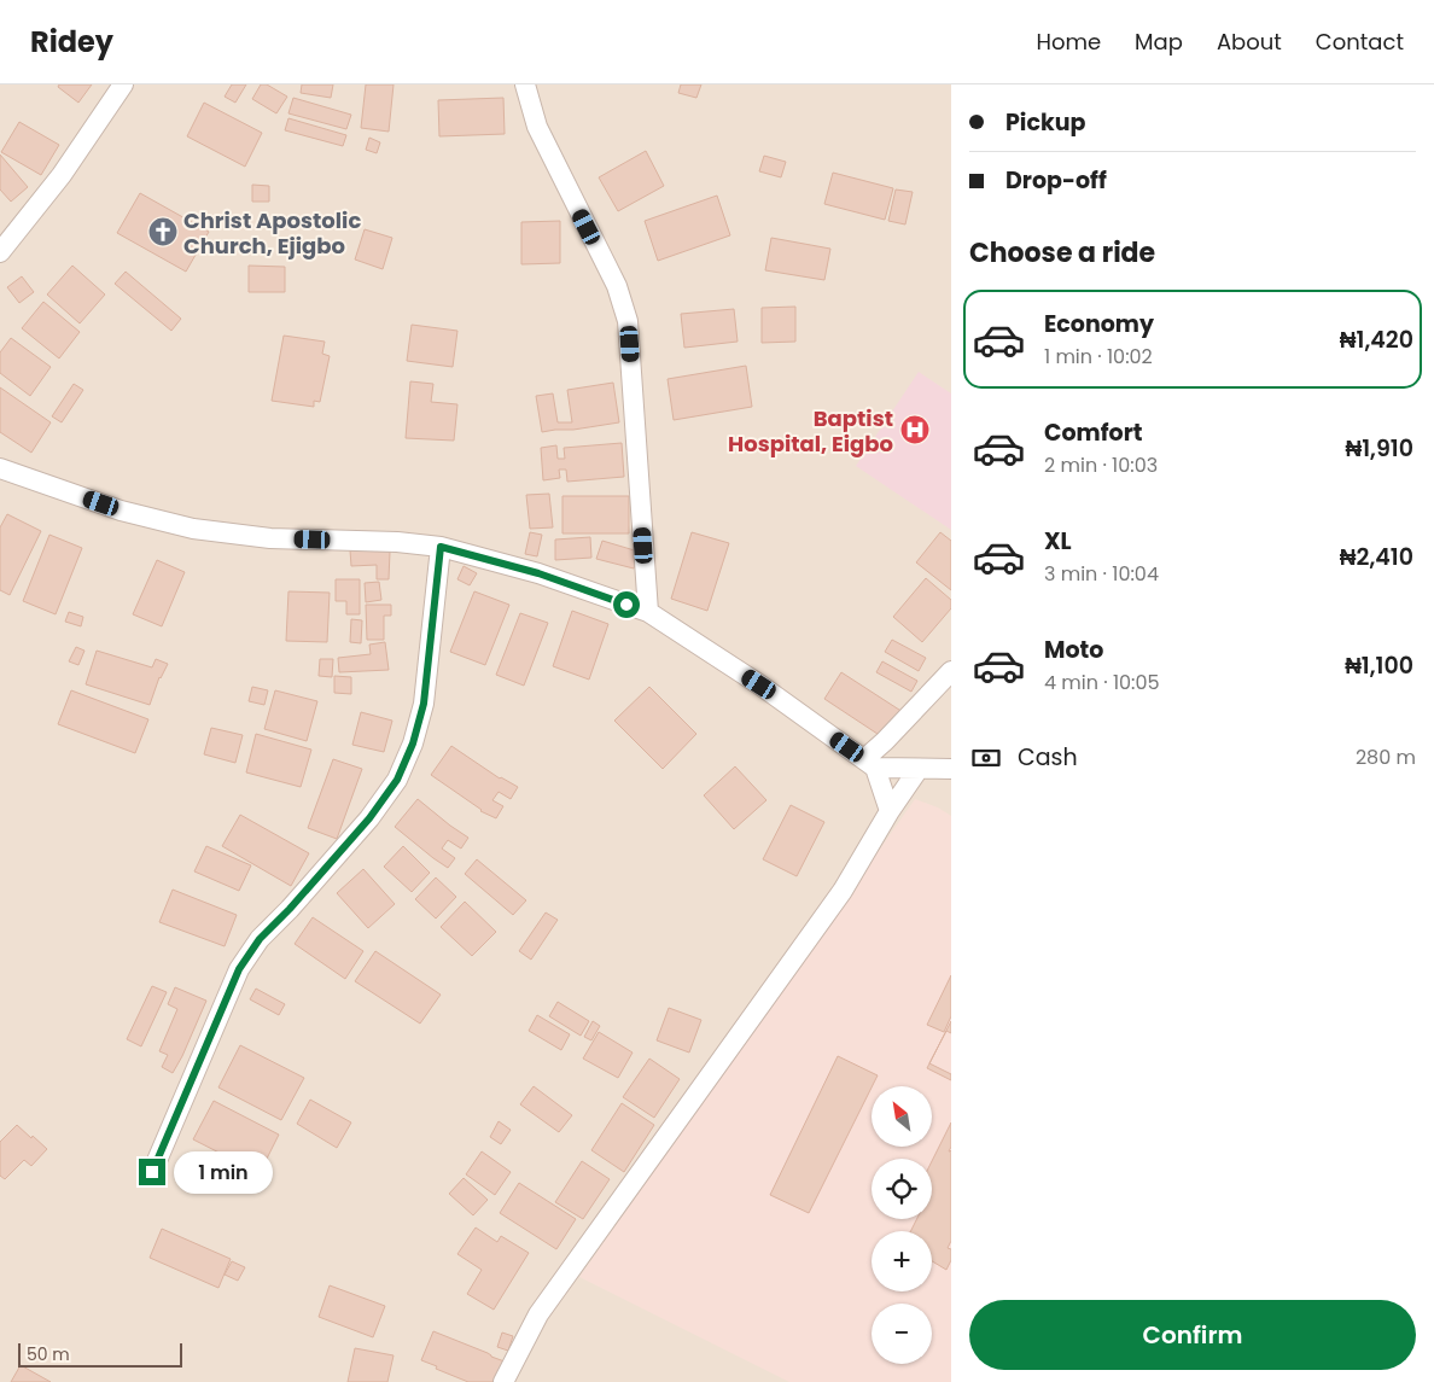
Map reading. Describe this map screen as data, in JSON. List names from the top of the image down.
{
  "places": {
    "church": ["Christ Apostolic Church, Ejigbo"],
    "hospital": ["Baptist Hospital, Eigbo"]
  },
  "scale_bar": "50 m",
  "north": "top left",
  "page": {
    "header": "Ridey",
    "nav": [
      "Home",
      "Map",
      "About",
      "Contact"
    ],
    "banner": ["Pickup", "Drop-off"],
    "heading": "Choose a ride",
    "list": [
      {
        "name": "Economy",
        "note": "1 min · 10:02",
        "value": "₦1,420"
      },
      {
        "name": "Comfort",
        "note": "2 min · 10:03",
        "value": "₦1,910"
      },
      {
        "name": "XL",
        "note": "3 min · 10:04",
        "value": "₦2,410"
      },
      {
        "name": "Moto",
        "note": "4 min · 10:05",
        "value": "₦1,100"
      }
    ],
    "pay": ["Cash", "280 m"],
    "map_buttons": ["+", "−"],
    "bubble": "1 min",
    "buttons": "Confirm",
    "scale": "50 m"
  }
}
